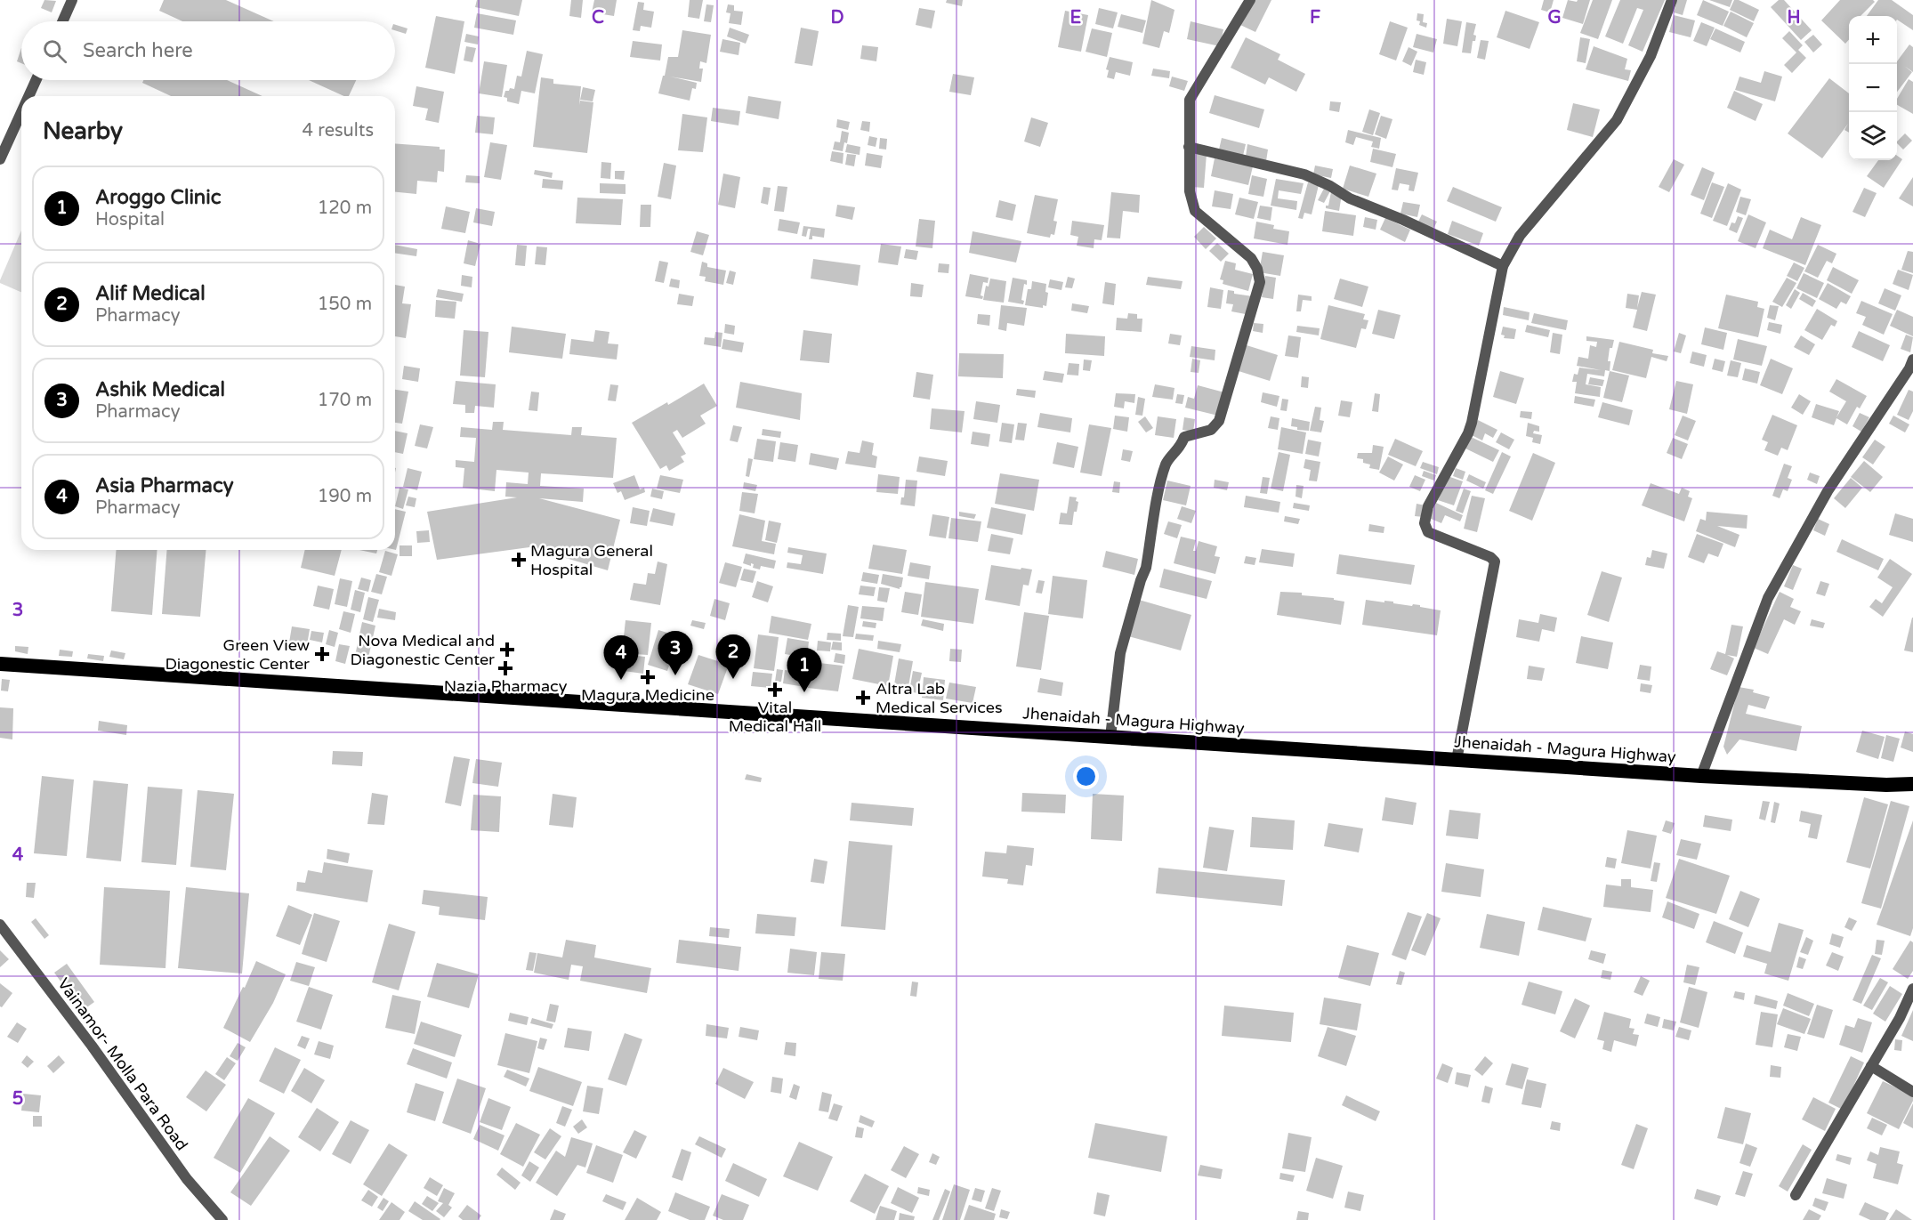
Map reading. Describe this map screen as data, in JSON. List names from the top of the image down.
{
  "streets": {
    "highway": ["Jhenaidah - Magura Highway"],
    "street": ["Vainamor- Molla Para Road"]
  },
  "places": {
    "health": [
      "Magura General Hospital",
      "Nova Medical and Diagonestic Center",
      "Green View Diagonestic Center",
      "Nazia Pharmacy",
      "Magura Medicine",
      "Vital Medical Hall",
      "Altra Lab Medical Services"
    ]
  },
  "page": {
    "map_buttons": ["+", "−"],
    "search": "Search here",
    "heading": ["Nearby", "4 results"],
    "list": [
      {
        "mark": "1",
        "name": "Aroggo Clinic",
        "note": "Hospital",
        "value": "120 m"
      },
      {
        "mark": "2",
        "name": "Alif Medical",
        "note": "Pharmacy",
        "value": "150 m"
      },
      {
        "mark": "3",
        "name": "Ashik Medical",
        "note": "Pharmacy",
        "value": "170 m"
      },
      {
        "mark": "4",
        "name": "Asia Pharmacy",
        "note": "Pharmacy",
        "value": "190 m"
      }
    ],
    "pins": [
      "3",
      "2",
      "4",
      "1"
    ]
  },
  "grid": {
    "columns": [
      "C",
      "D",
      "E",
      "F",
      "G",
      "H"
    ],
    "rows": ["3", "4", "5"]
  }
}
